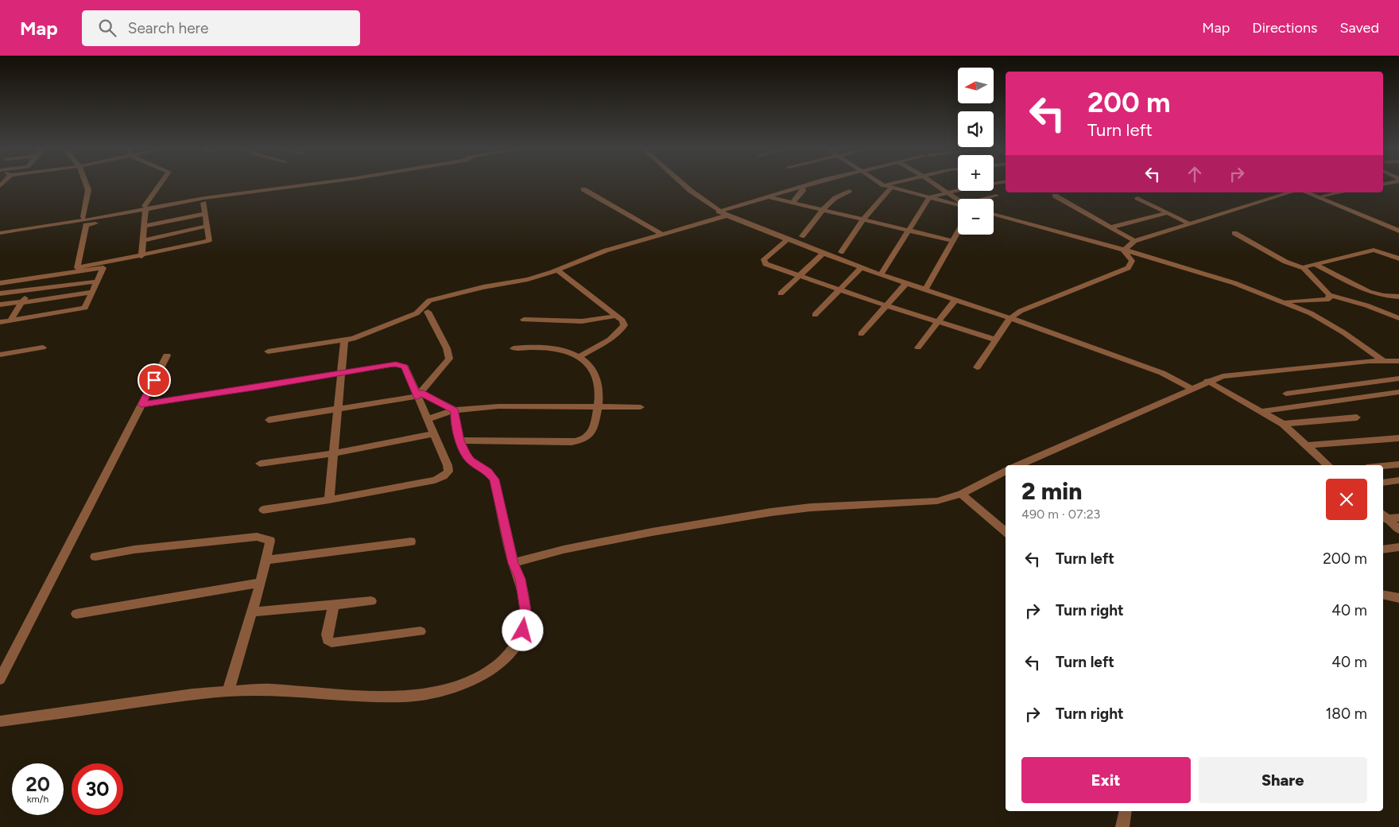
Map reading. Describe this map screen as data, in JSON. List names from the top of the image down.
{
  "north": "left",
  "page": {
    "header": "Map",
    "search": "Search here",
    "nav": ["Map", "Directions", "Saved"],
    "map_buttons": ["+", "−"],
    "turn": ["200 m", "Turn left"],
    "heading": ["2 min", "490 m · 07:23"],
    "list": [
      {
        "name": "Turn left",
        "value": "200 m"
      },
      {
        "name": "Turn right",
        "value": "40 m"
      },
      {
        "name": "Turn left",
        "value": "40 m"
      },
      {
        "name": "Turn right",
        "value": "180 m"
      }
    ],
    "buttons": ["Exit", "Share"],
    "speed": "20 km/h",
    "limit": "30"
  }
}
